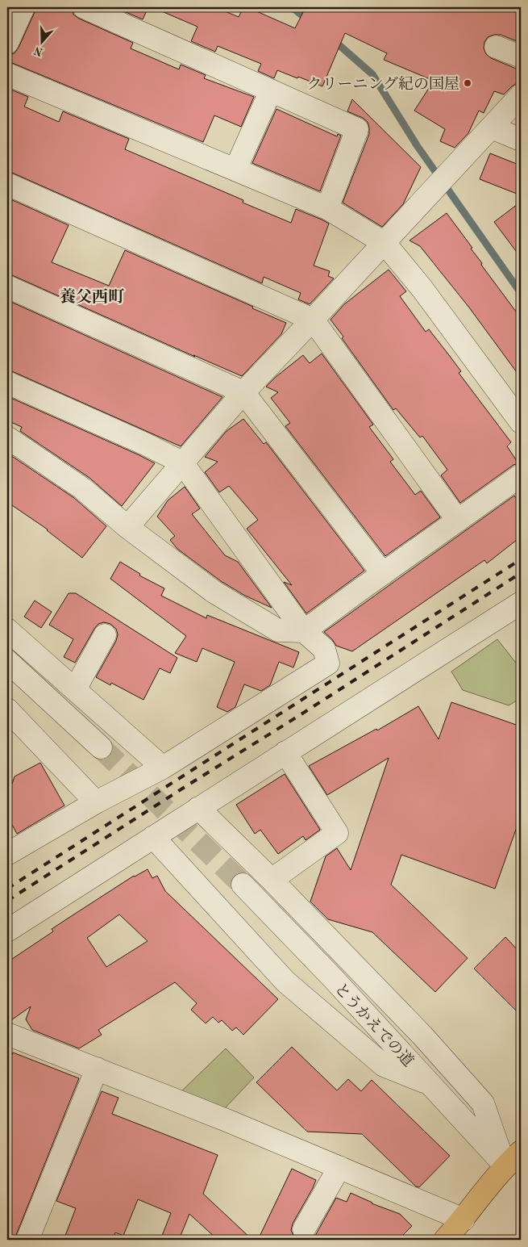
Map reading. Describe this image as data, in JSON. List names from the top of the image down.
{
  "streets": {
    "street": ["とうかえでの道"]
  },
  "districts": ["養父西町"],
  "places": ["クリーニング紀の国屋"],
  "north": "bottom"
}
